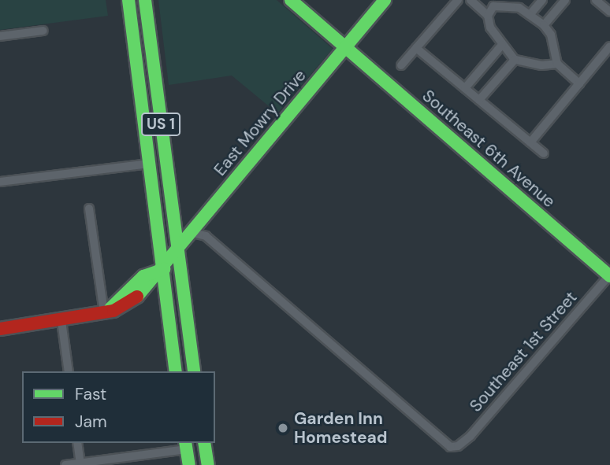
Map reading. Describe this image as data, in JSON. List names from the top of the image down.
{
  "streets": {
    "main road": ["East Mowry Drive", "US 1", "Southeast 6th Avenue"],
    "street": ["Southeast 1st Street"]
  },
  "crossings": [
    ["East Mowry Drive", "US 1"],
    ["East Mowry Drive", "Southeast 6th Avenue"],
    ["Southeast 6th Avenue", "Southeast 1st Street"]
  ],
  "places": ["Garden Inn Homestead"],
  "legend": ["Fast", "Jam"]
}
